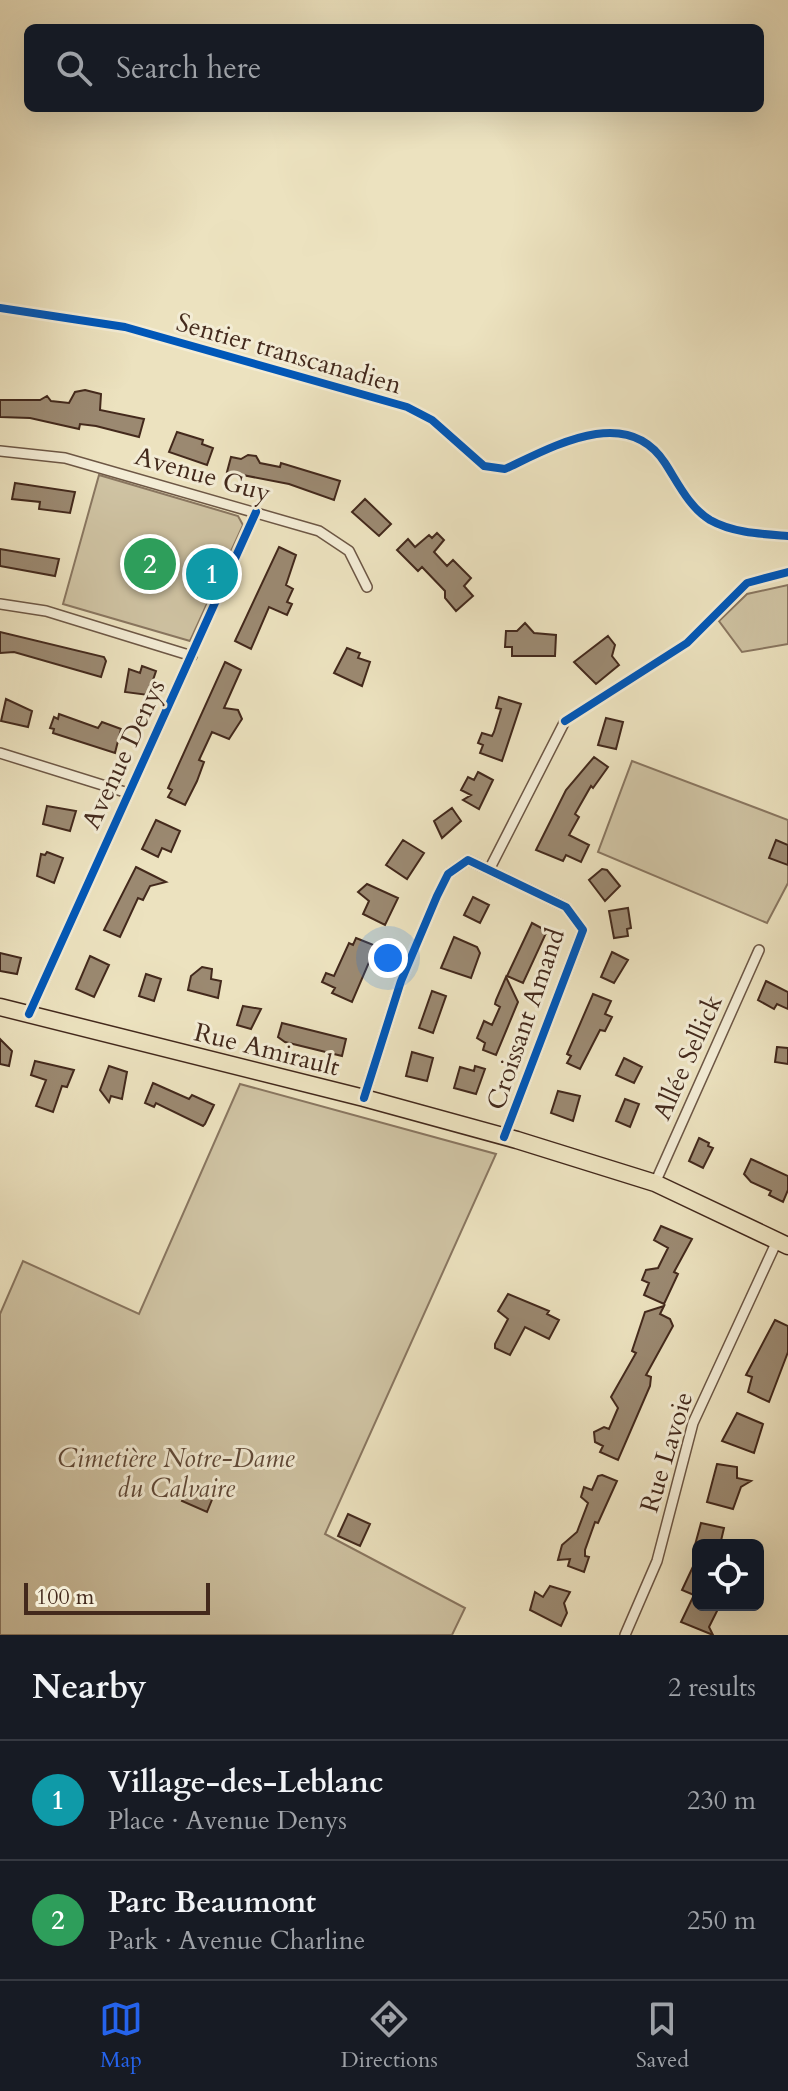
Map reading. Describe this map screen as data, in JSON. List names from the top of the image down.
{
  "streets": {
    "main road": ["Rue Amirault"],
    "street": [
      "Avenue Guy",
      "Avenue Denys",
      "Croissant Amand",
      "Allée Sellick",
      "Rue Lavoie"
    ],
    "cycle path": ["Sentier transcanadien"]
  },
  "crossings": [
    ["Avenue Guy", "Avenue Denys"],
    ["Avenue Denys", "Rue Amirault"],
    ["Croissant Amand", "Rue Amirault"],
    ["Rue Amirault", "Allée Sellick"],
    ["Rue Amirault", "Rue Lavoie"]
  ],
  "parks": ["Cimetière Notre-Dame du Calvaire"],
  "scale_bar": "100 m",
  "page": {
    "search": "Search here",
    "pins": ["2", "1"],
    "scale": "100 m",
    "heading": ["Nearby", "2 results"],
    "list": [
      {
        "mark": "1",
        "name": "Village-des-Leblanc",
        "note": "Place · Avenue Denys",
        "value": "230 m"
      },
      {
        "mark": "2",
        "name": "Parc Beaumont",
        "note": "Park · Avenue Charline",
        "value": "250 m"
      }
    ],
    "nav": ["Map", "Directions", "Saved"]
  }
}
